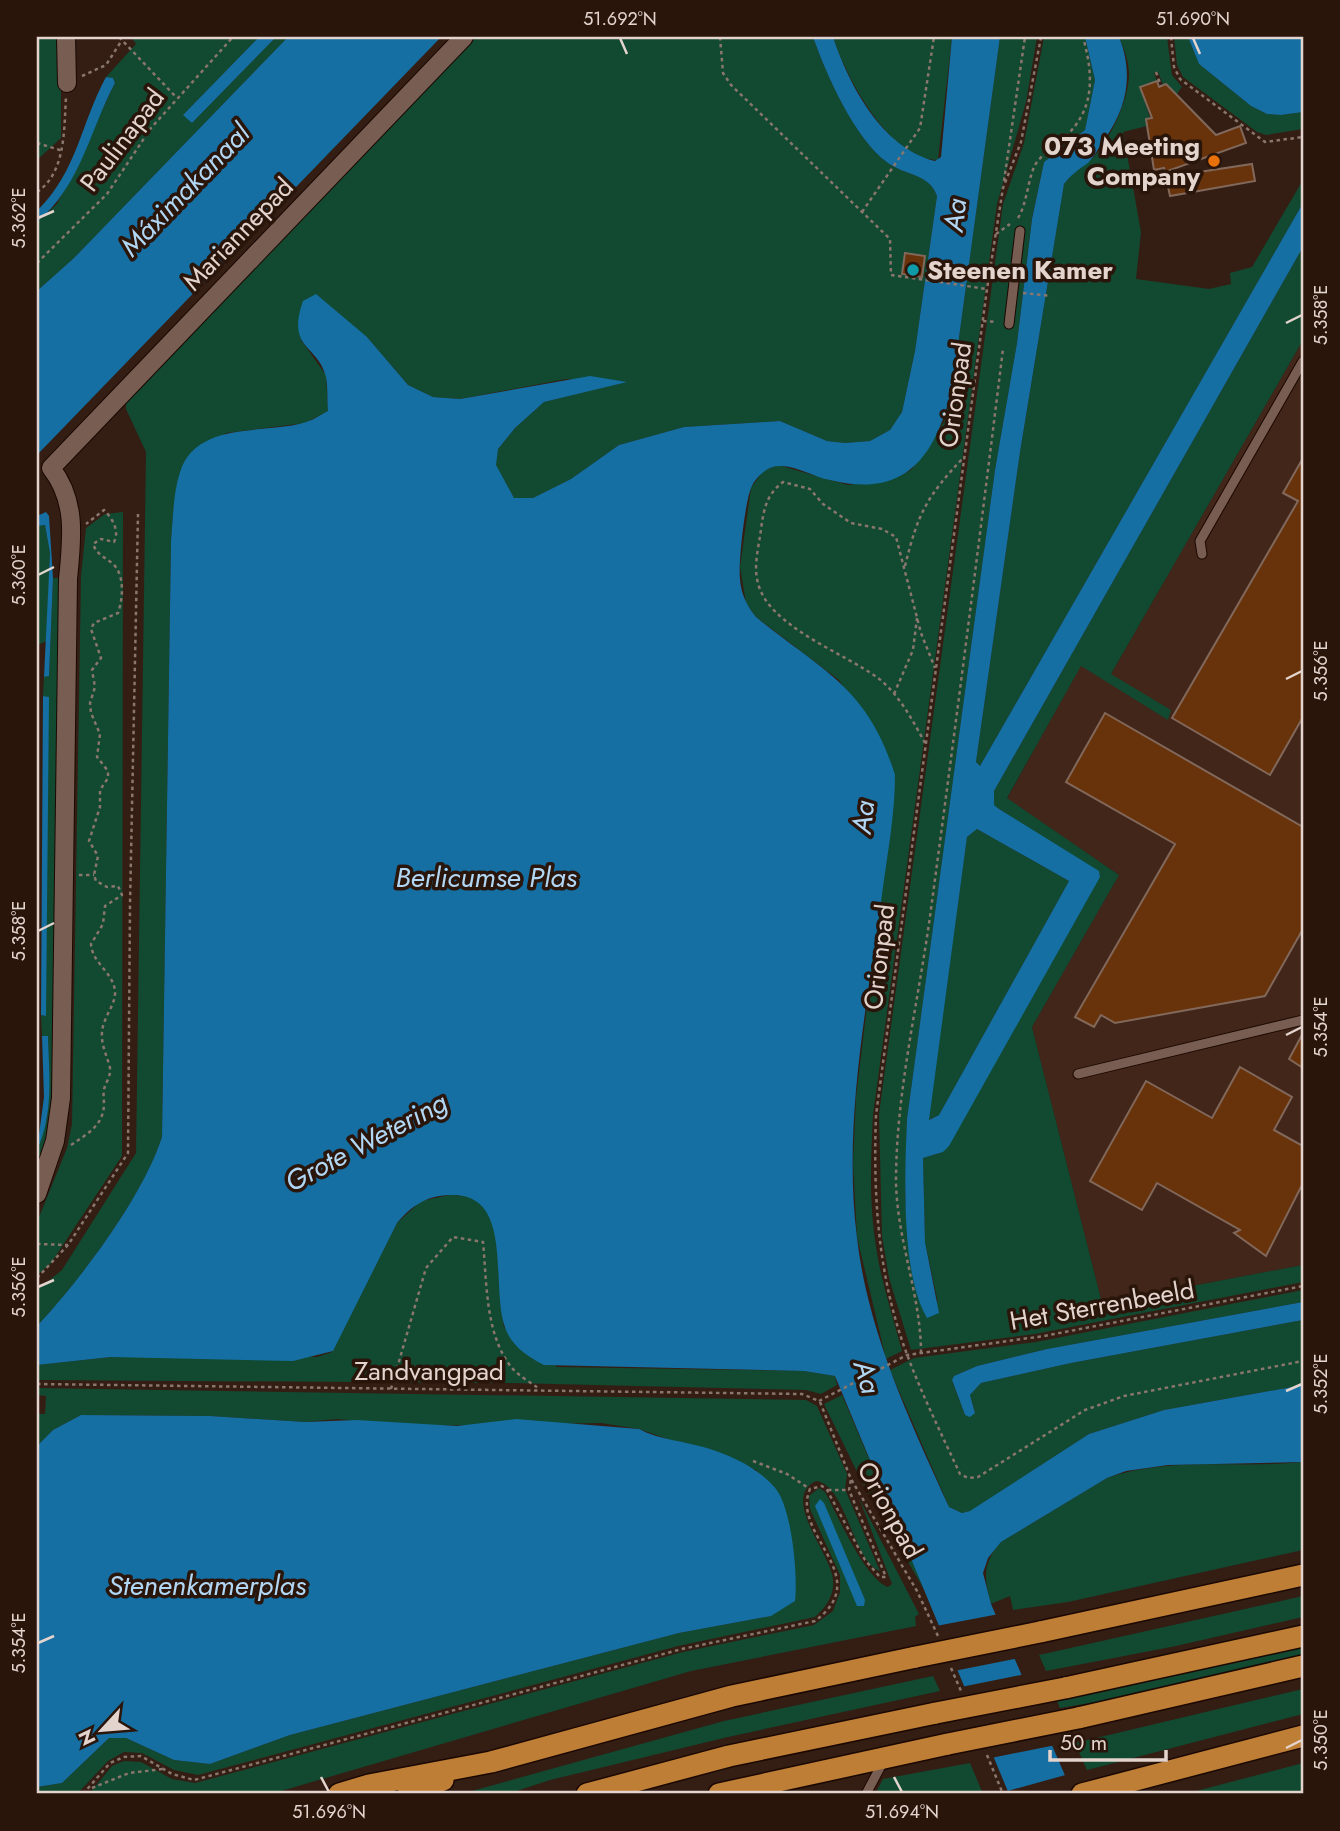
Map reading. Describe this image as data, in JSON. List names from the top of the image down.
{
  "streets": {
    "street": ["Mariannepad"],
    "path": [
      "Paulinapad",
      "Orionpad",
      "Het Sterrenbeeld",
      "Zandvangpad"
    ]
  },
  "crossings": [
    ["Orionpad", "Het Sterrenbeeld"],
    ["Orionpad", "Zandvangpad"]
  ],
  "water": [
    "Máximakanaal",
    "Aa",
    "Berlicumse Plas",
    "Grote Wetering",
    "Stenenkamerplas"
  ],
  "places": ["073 Meeting Company", "Steenen Kamer"],
  "scale_bar": "50 m",
  "north": "bottom left",
  "coordinates": [
    "51.692°N",
    "51.690°N",
    "5.362°E",
    "5.358°E",
    "5.360°E",
    "5.356°E",
    "5.354°E",
    "5.352°E",
    "5.350°E",
    "51.696°N",
    "51.694°N"
  ]
}
